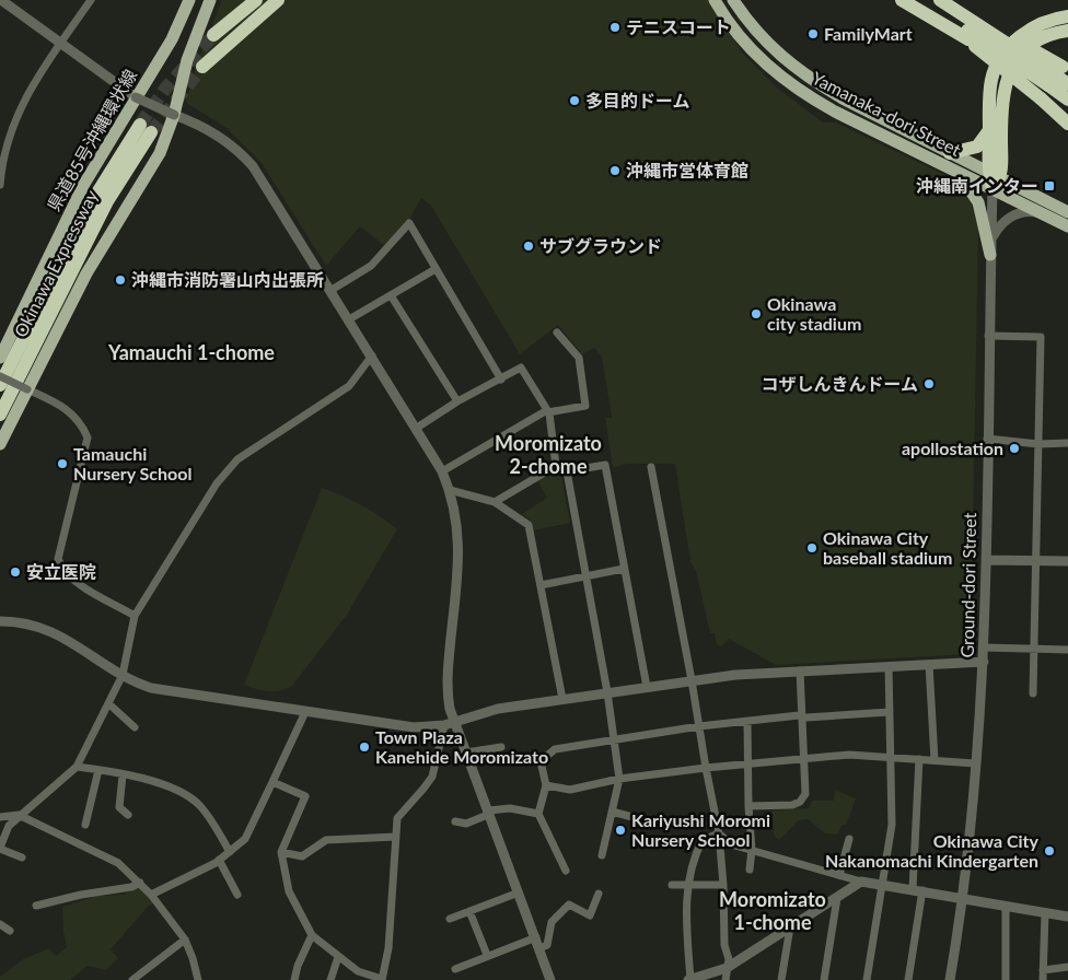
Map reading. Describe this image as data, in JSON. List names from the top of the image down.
{
  "streets": {
    "highway": ["Okinawa Expressway"],
    "main road": ["Yamanaka-dori Street", "県道85号沖縄環状線"],
    "street": ["Ground-dori Street"]
  },
  "crossings": [
    ["Yamanaka-dori Street", "Ground-dori Street"]
  ],
  "districts": ["Yamauchi 1-chome", "Moromizato 2-chome", "Moromizato 1-chome"],
  "places": {
    "other": [
      "テニスコート",
      "FamilyMart",
      "多目的ドーム",
      "沖縄市営体育館",
      "サブグラウンド",
      "沖縄市消防署山内出張所",
      "Okinawa city stadium",
      "コザしんきんドーム",
      "apollostation",
      "Tamauchi Nursery School",
      "Okinawa City baseball stadium",
      "安立医院",
      "Town Plaza Kanehide Moromizato",
      "Kariyushi Moromi Nursery School",
      "Okinawa City Nakanomachi Kindergarten"
    ],
    "transit": ["沖縄南インター"]
  }
}
